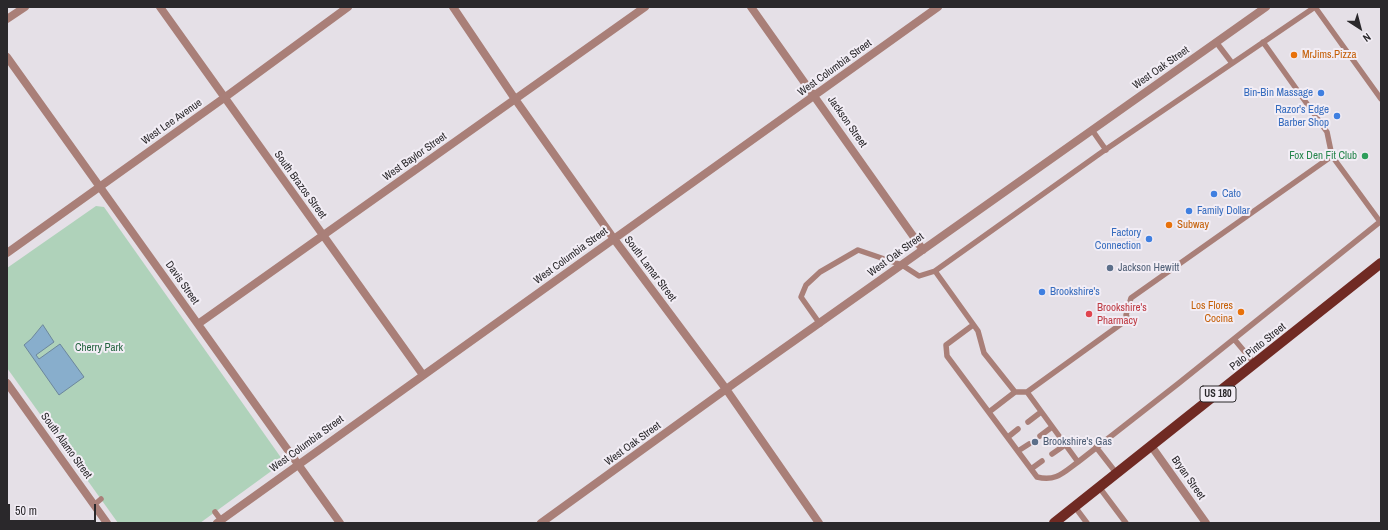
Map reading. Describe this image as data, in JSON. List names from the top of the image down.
{
  "streets": {
    "main road": ["Palo Pinto Street", "US 180"],
    "street": [
      "West Columbia Street",
      "West Oak Street",
      "West Lee Avenue",
      "Jackson Street",
      "West Baylor Street",
      "South Brazos Street",
      "South Lamar Street",
      "Davis Street",
      "South Alamo Street",
      "Bryan Street"
    ]
  },
  "crossings": [
    ["West Columbia Street", "Jackson Street"],
    ["West Columbia Street", "South Brazos Street"],
    ["West Columbia Street", "South Lamar Street"],
    ["West Columbia Street", "Davis Street"],
    ["West Oak Street", "Jackson Street"],
    ["West Oak Street", "South Lamar Street"],
    ["West Lee Avenue", "South Brazos Street"],
    ["West Lee Avenue", "Davis Street"],
    ["West Baylor Street", "South Brazos Street"],
    ["West Baylor Street", "South Lamar Street"],
    ["West Baylor Street", "Davis Street"],
    ["Palo Pinto Street", "Bryan Street"]
  ],
  "parks": ["Cherry Park"],
  "places": [
    "MrJims.Pizza",
    "Bin-Bin Massage",
    "Razor's Edge Barber Shop",
    "Fox Den Fit Club",
    "Cato",
    "Family Dollar",
    "Subway",
    "Factory Connection",
    "Jackson Hewitt",
    "Brookshire's",
    "Los Flores Cocina",
    "Brookshire's Pharmacy",
    "Brookshire's Gas"
  ],
  "scale_bar": "50 m",
  "north": "bottom right"
}
